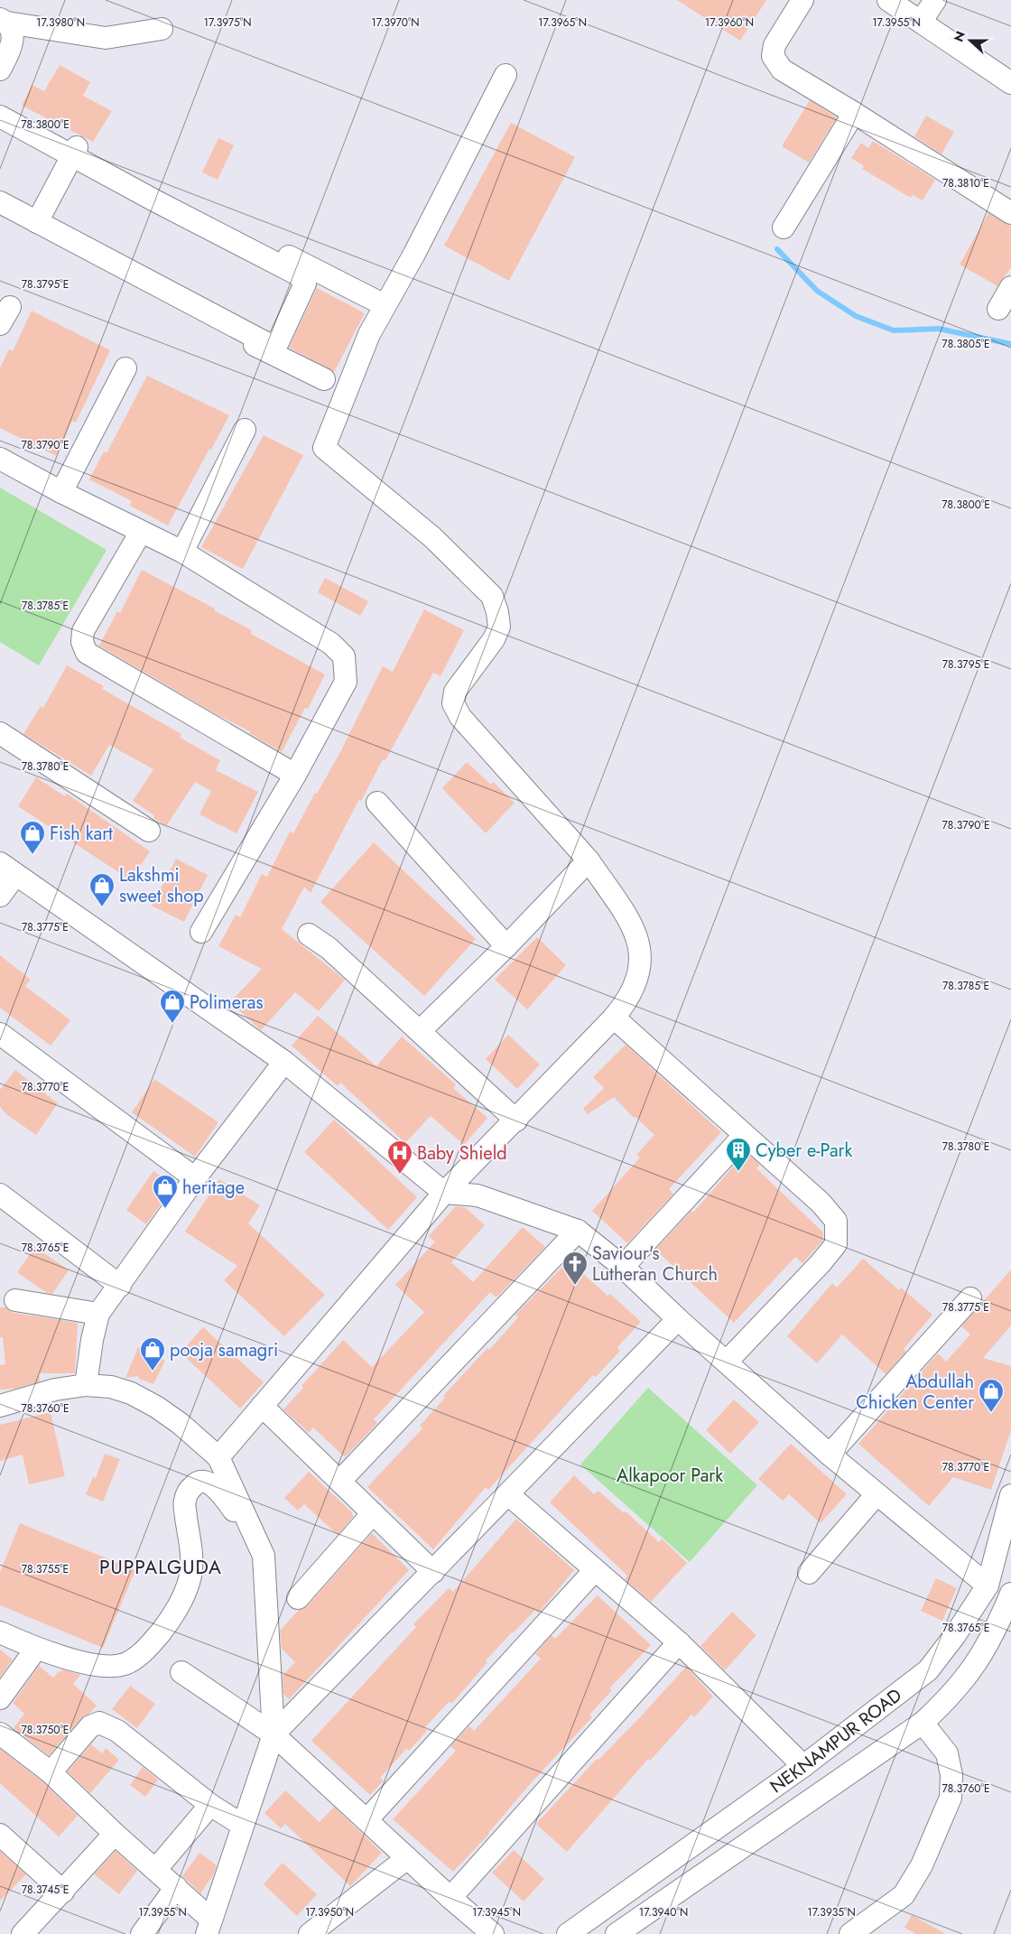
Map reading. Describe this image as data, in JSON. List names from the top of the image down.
{
  "streets": {
    "street": ["NEKNAMPUR ROAD"]
  },
  "districts": ["PUPPALGUDA"],
  "parks": ["Alkapoor Park"],
  "places": {
    "shop": [
      "Fish kart",
      "Lakshmi sweet shop",
      "Polimeras",
      "heritage",
      "pooja samagri",
      "Abdullah Chicken Center"
    ],
    "building": ["Cyber e-Park"],
    "hospital": ["Baby Shield"],
    "church": ["Saviour's Lutheran Church"]
  },
  "north": "left",
  "coordinates": [
    "17.3980°N",
    "17.3960°N",
    "17.3975°N",
    "17.3970°N",
    "17.3965°N",
    "17.3955°N",
    "78.3800°E",
    "78.3810°E",
    "78.3795°E",
    "78.3805°E",
    "78.3790°E",
    "78.3785°E",
    "78.3780°E",
    "78.3775°E",
    "78.3770°E",
    "78.3765°E",
    "78.3760°E",
    "78.3755°E",
    "78.3750°E",
    "78.3745°E",
    "17.3950°N",
    "17.3945°N",
    "17.3940°N",
    "17.3935°N"
  ]
}
